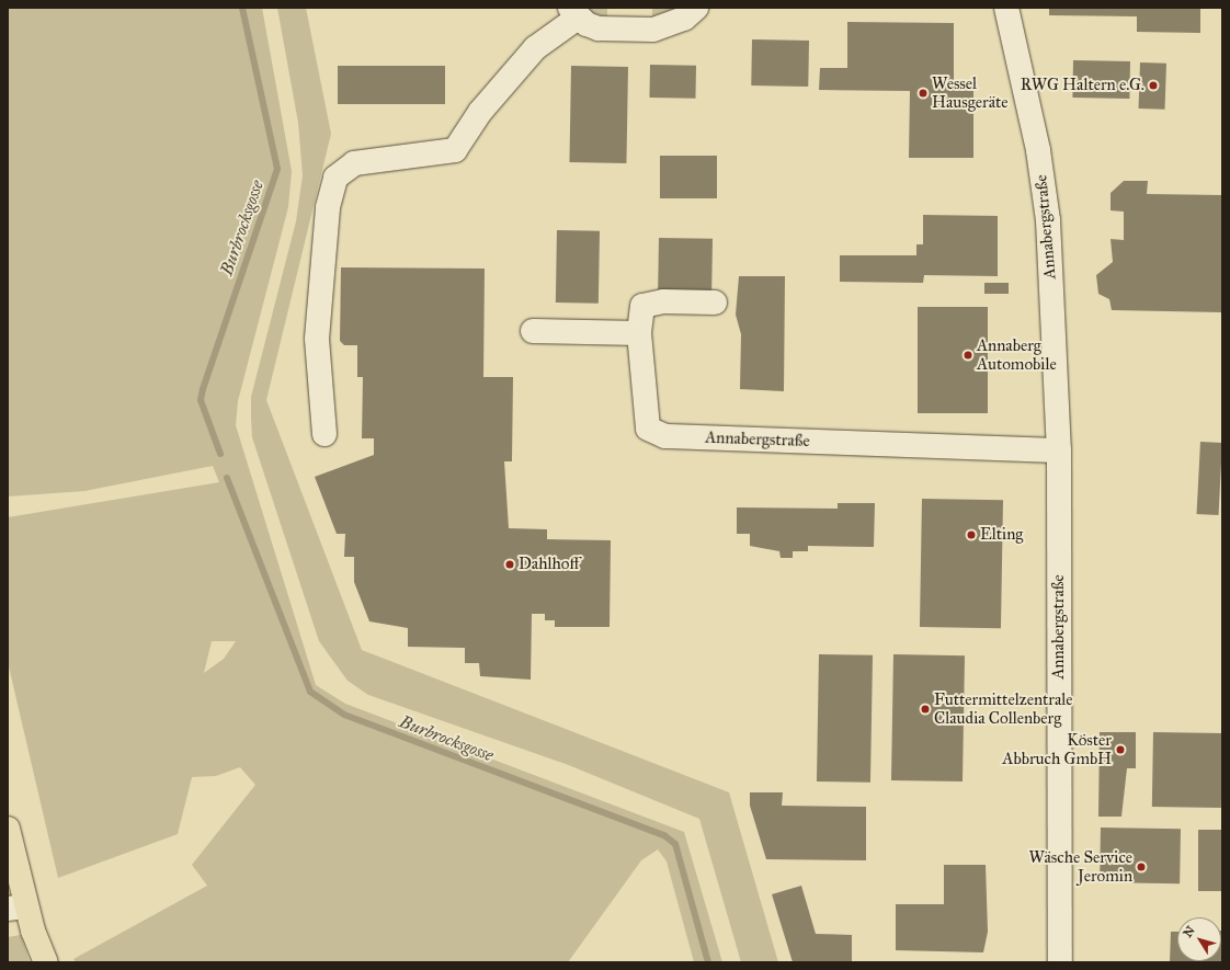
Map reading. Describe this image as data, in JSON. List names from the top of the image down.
{
  "streets": {
    "street": ["Annabergstraße"]
  },
  "water": ["Burbrocksgosse"],
  "places": [
    "RWG Haltern e.G.",
    "Wessel Hausgeräte",
    "Annaberg Automobile",
    "Elting",
    "Dahlhoff",
    "Futtermittelzentrale Claudia Collenberg",
    "Köster Abbruch GmbH",
    "Wäsche Service Jeromin"
  ],
  "north": "top left"
}
